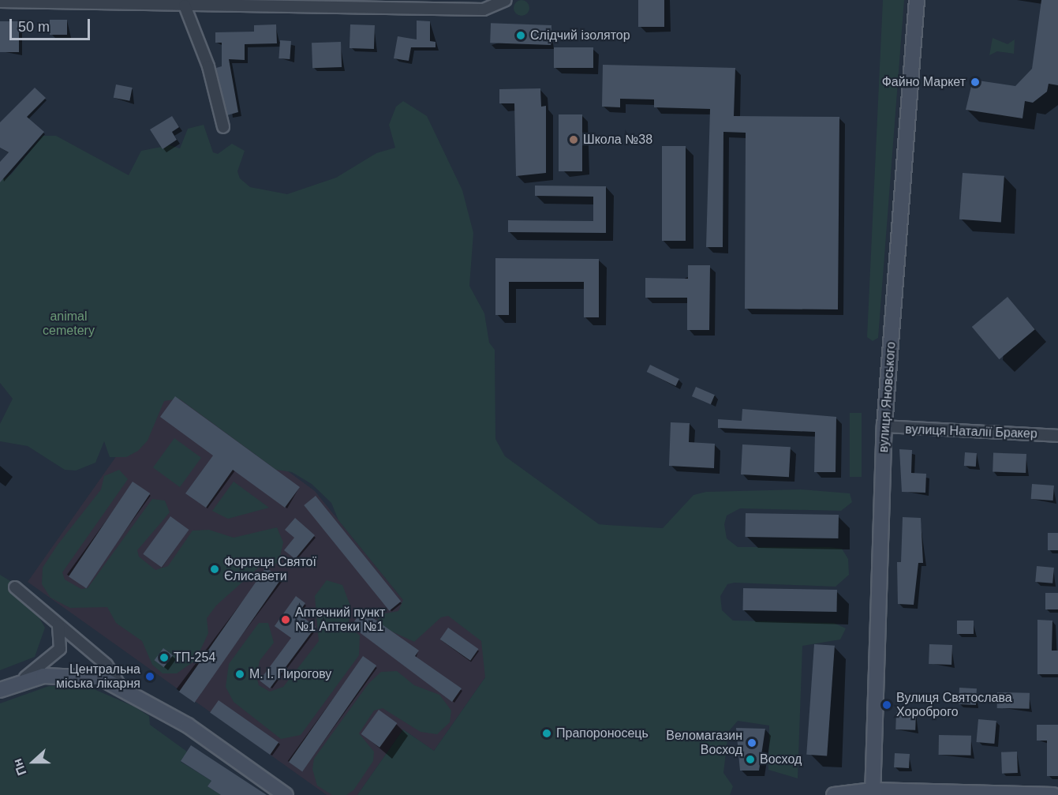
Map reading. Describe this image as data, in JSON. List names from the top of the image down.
{
  "streets": {
    "main road": ["вулиця Яновського"],
    "street": ["вулиця Наталії Бракер"]
  },
  "crossings": [
    ["вулиця Яновського", "вулиця Наталії Бракер"]
  ],
  "parks": ["animal cemetery"],
  "places": [
    "Слідчий ізолятор",
    "Файно Маркет",
    "Школа №38",
    "Фортеця Святої Єлисавети",
    "Аптечний пункт №1 Аптеки №1",
    "ТП-254",
    "М. І. Пирогову",
    "Центральна міська лікарня",
    "Вулиця Святослава Хороброго",
    "Прапороносець",
    "Веломагазин Восход",
    "Восход"
  ],
  "scale_bar": "50 m",
  "north": "left"
}
